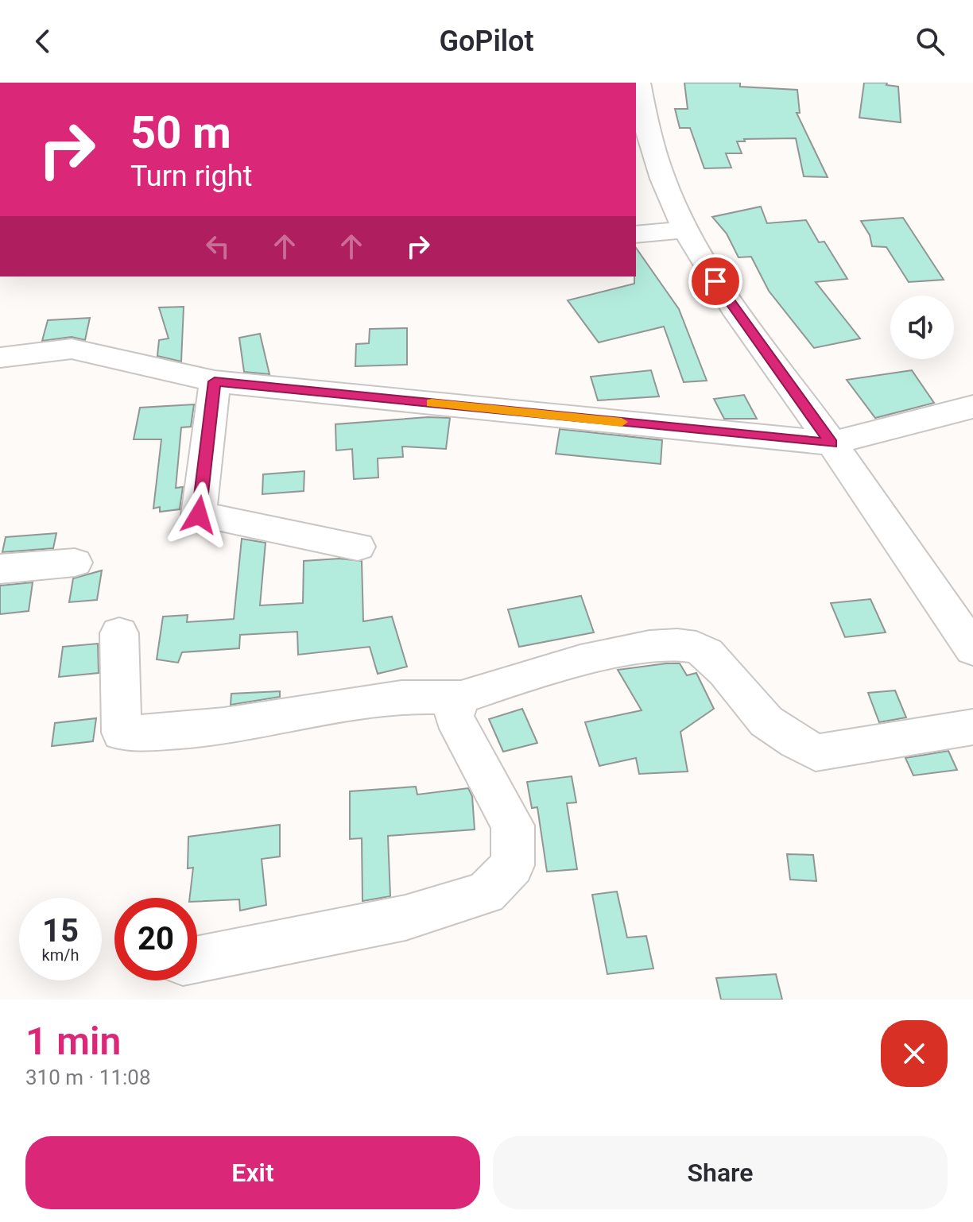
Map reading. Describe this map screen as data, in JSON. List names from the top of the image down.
{
  "page": {
    "header": "GoPilot",
    "turn": ["50 m", "Turn right"],
    "speed": "15 km/h",
    "limit": "20",
    "heading": ["1 min", "310 m · 11:08"],
    "buttons": ["Exit", "Share"]
  }
}
